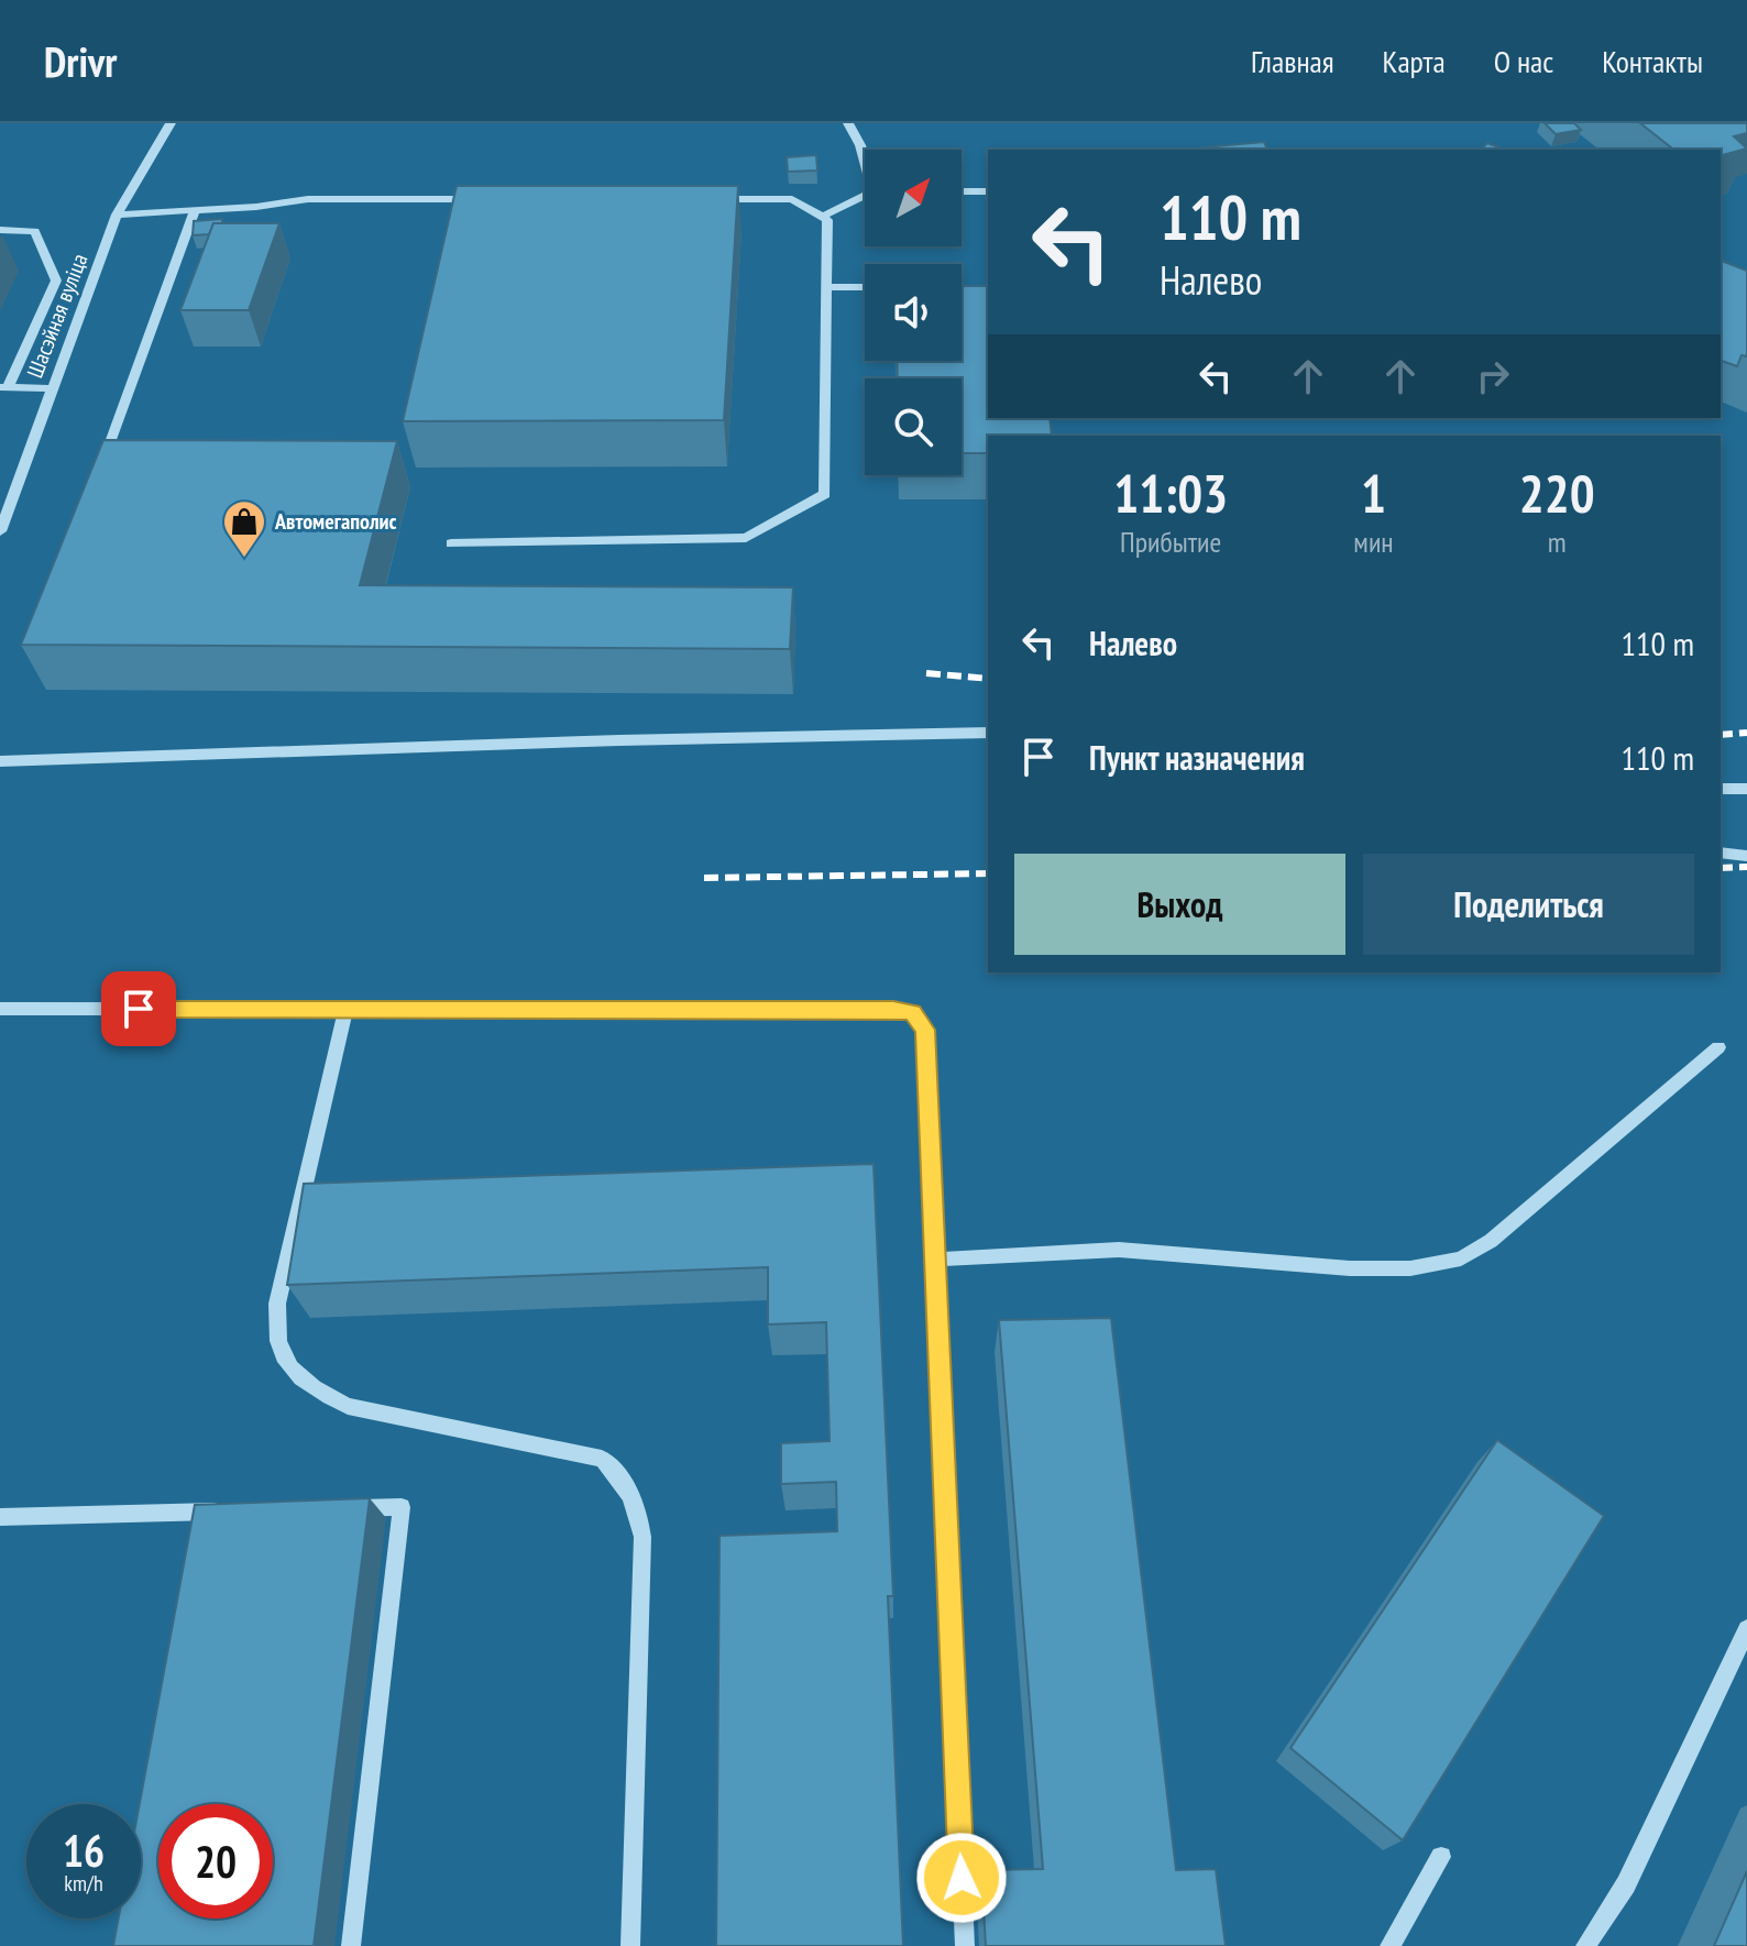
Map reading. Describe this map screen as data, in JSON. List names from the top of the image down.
{
  "streets": {
    "street": ["Шасэйная вуліца"]
  },
  "places": {
    "shop": ["Автомегаполис"]
  },
  "north": "top right",
  "page": {
    "header": "Drivr",
    "nav": [
      "Главная",
      "Карта",
      "О нас",
      "Контакты"
    ],
    "turn": ["110 m", "Налево"],
    "eta": [
      "11:03",
      "Прибытие",
      "1",
      "мин",
      "220",
      "m"
    ],
    "list": [
      {
        "name": "Налево",
        "value": "110 m"
      },
      {
        "name": "Пункт назначения",
        "value": "110 m"
      }
    ],
    "buttons": ["Выход", "Поделиться"],
    "speed": "16 km/h",
    "limit": "20"
  }
}
